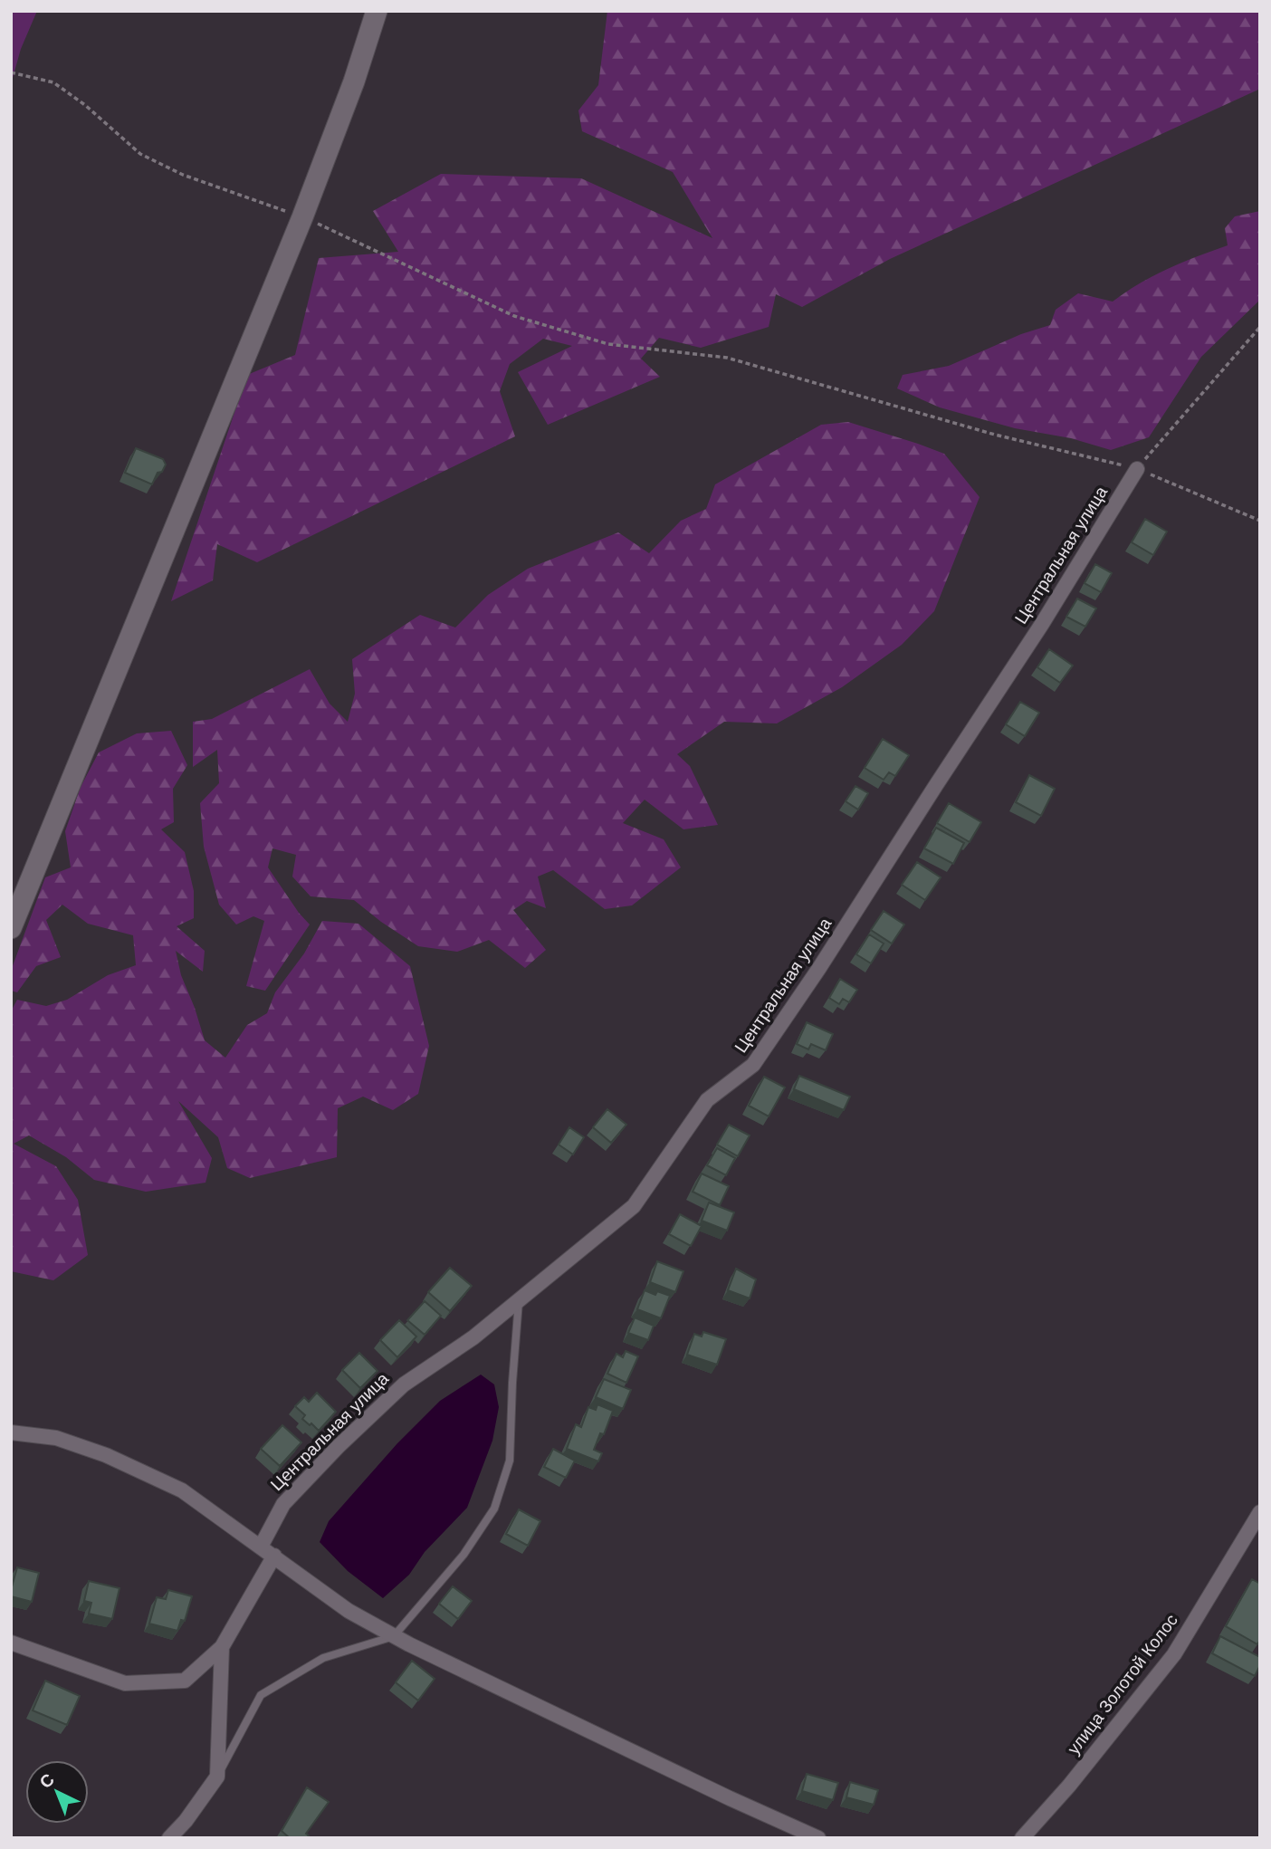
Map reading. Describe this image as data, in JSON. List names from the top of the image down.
{
  "streets": {
    "street": ["Центральная улица", "улица Золотой Колос"]
  },
  "north": "top left"
}
